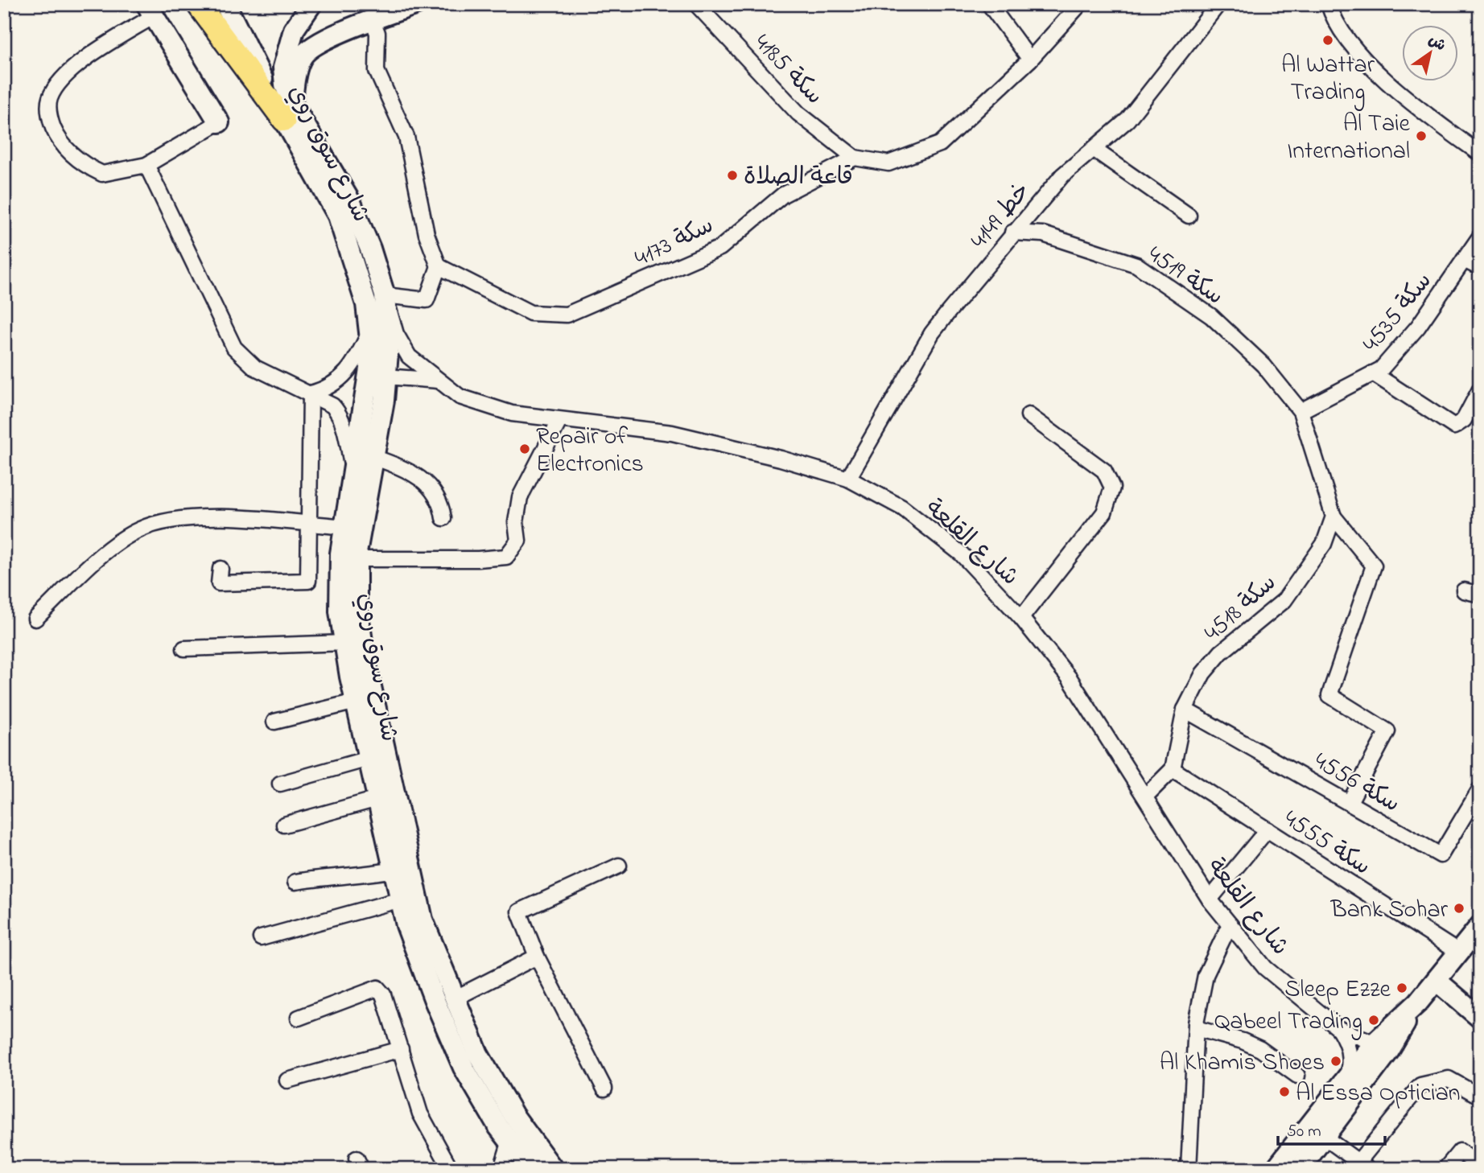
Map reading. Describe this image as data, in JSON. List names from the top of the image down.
{
  "streets": {
    "main road": ["شارع سوق روي"],
    "street": [
      "سكة 4185",
      "4149 خط",
      "سكة 4173",
      "سكة 4519",
      "سكة 4535",
      "شارع القلعة",
      "سكة 4518",
      "سكة 4556",
      "سكة 4555"
    ]
  },
  "crossings": [
    ["سكة 4185", "سكة 4173"],
    ["شارع سوق روي", "شارع القلعة"],
    ["4149 خط", "سكة 4519"],
    ["4149 خط", "شارع القلعة"],
    ["سكة 4519", "سكة 4535"],
    ["سكة 4518", "سكة 4556"],
    ["سكة 4518", "سكة 4555"]
  ],
  "places": [
    "Al Wattar Trading",
    "Al Taie International",
    "قاعة الصلاة",
    "Repair of Electronics",
    "Bank Sohar",
    "Sleep Ezze",
    "Qabeel Trading",
    "Al Khamis Shoes",
    "Al Essa Optician"
  ],
  "scale_bar": "50 m",
  "north": "top right"
}
